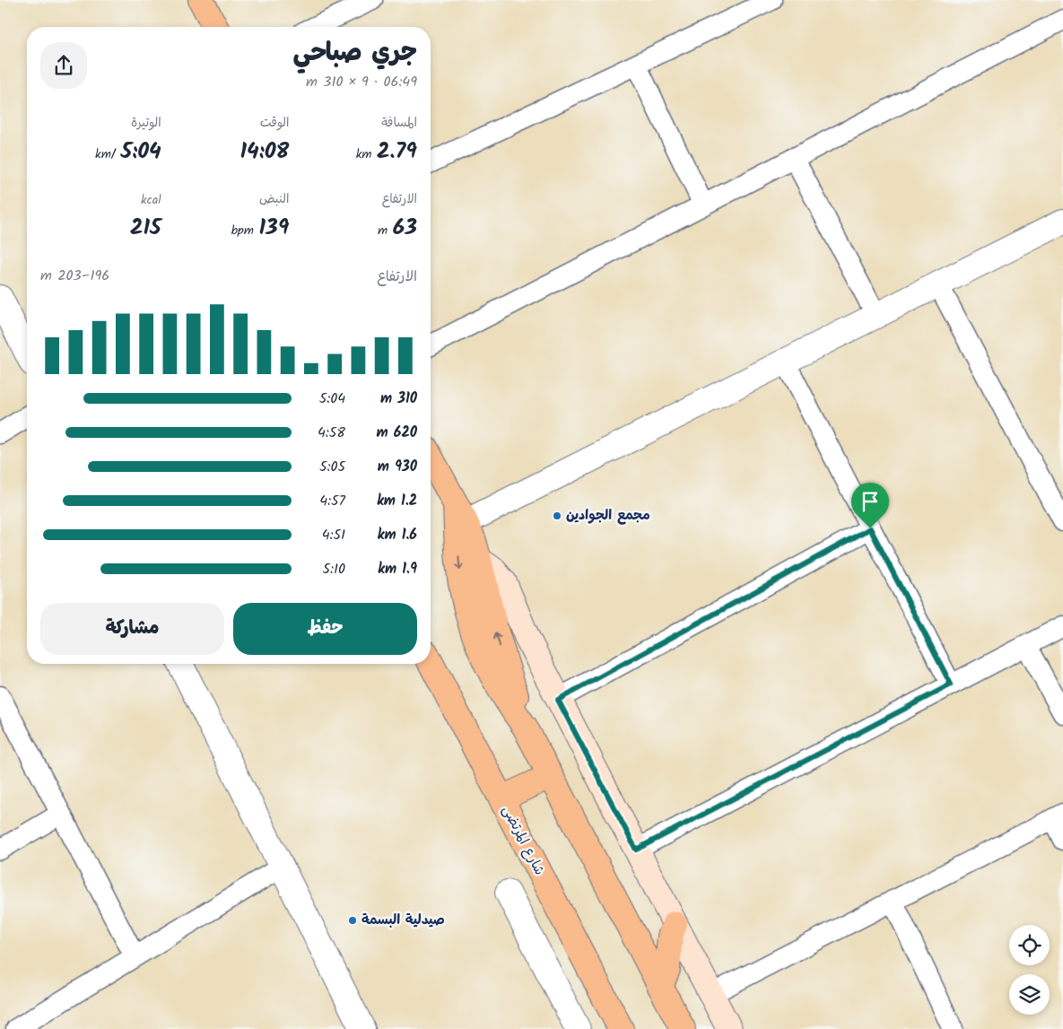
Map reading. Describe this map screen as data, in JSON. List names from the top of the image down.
{
  "streets": {
    "main road": ["شارع المرتضى"]
  },
  "places": ["مجمع الجوادين", "صيدلية البسمة"],
  "page": {
    "heading": ["جري صباحي", "06:49 · 9 × 310 m"],
    "stats": [
      ["المسافة", "2.79 km"],
      ["الوقت", "14:08"],
      ["الوتيرة", "5:04 /km"],
      ["الارتفاع", "63 m"],
      ["النبض", "139 bpm"],
      ["kcal", "215"]
    ],
    "chart": ["الارتفاع", "196–203 m"],
    "list": [
      {
        "name": "310 m",
        "note": "5:04"
      },
      {
        "name": "620 m",
        "note": "4:58"
      },
      {
        "name": "930 m",
        "note": "5:05"
      },
      {
        "name": "1.2 km",
        "note": "4:57"
      },
      {
        "name": "1.6 km",
        "note": "4:51"
      },
      {
        "name": "1.9 km",
        "note": "5:10"
      }
    ],
    "buttons": ["حفظ", "مشاركة"]
  }
}
